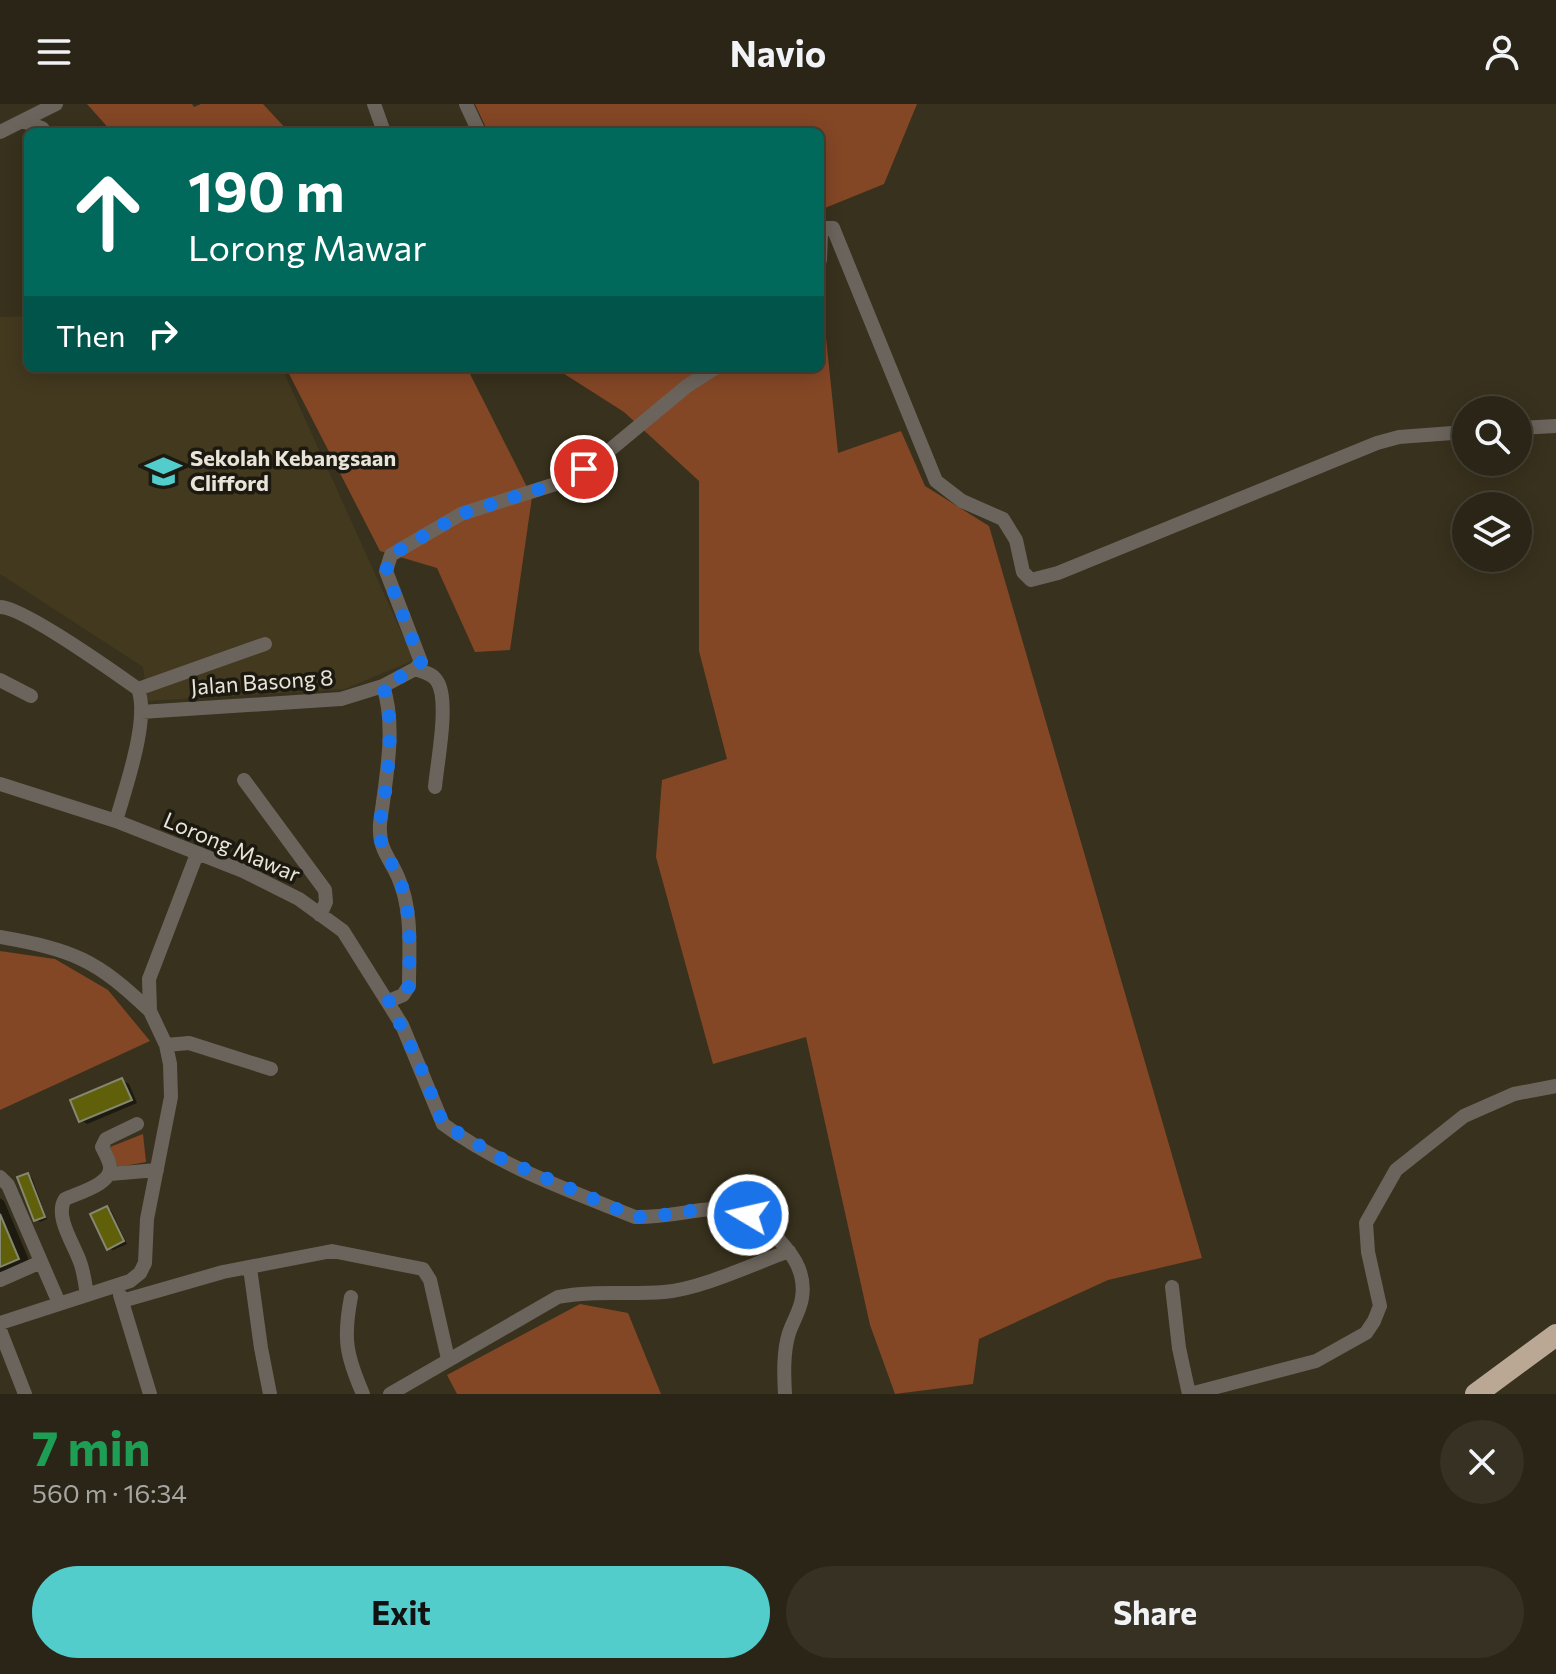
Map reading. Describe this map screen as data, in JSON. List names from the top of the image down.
{
  "streets": {
    "street": ["Jalan Basong 8", "Lorong Mawar"]
  },
  "places": {
    "school or university": ["Sekolah Kebangsaan Clifford"]
  },
  "page": {
    "header": "Navio",
    "turn": ["190 m", "Lorong Mawar"],
    "then": "Then",
    "heading": ["7 min", "560 m · 16:34"],
    "buttons": ["Exit", "Share"]
  }
}
